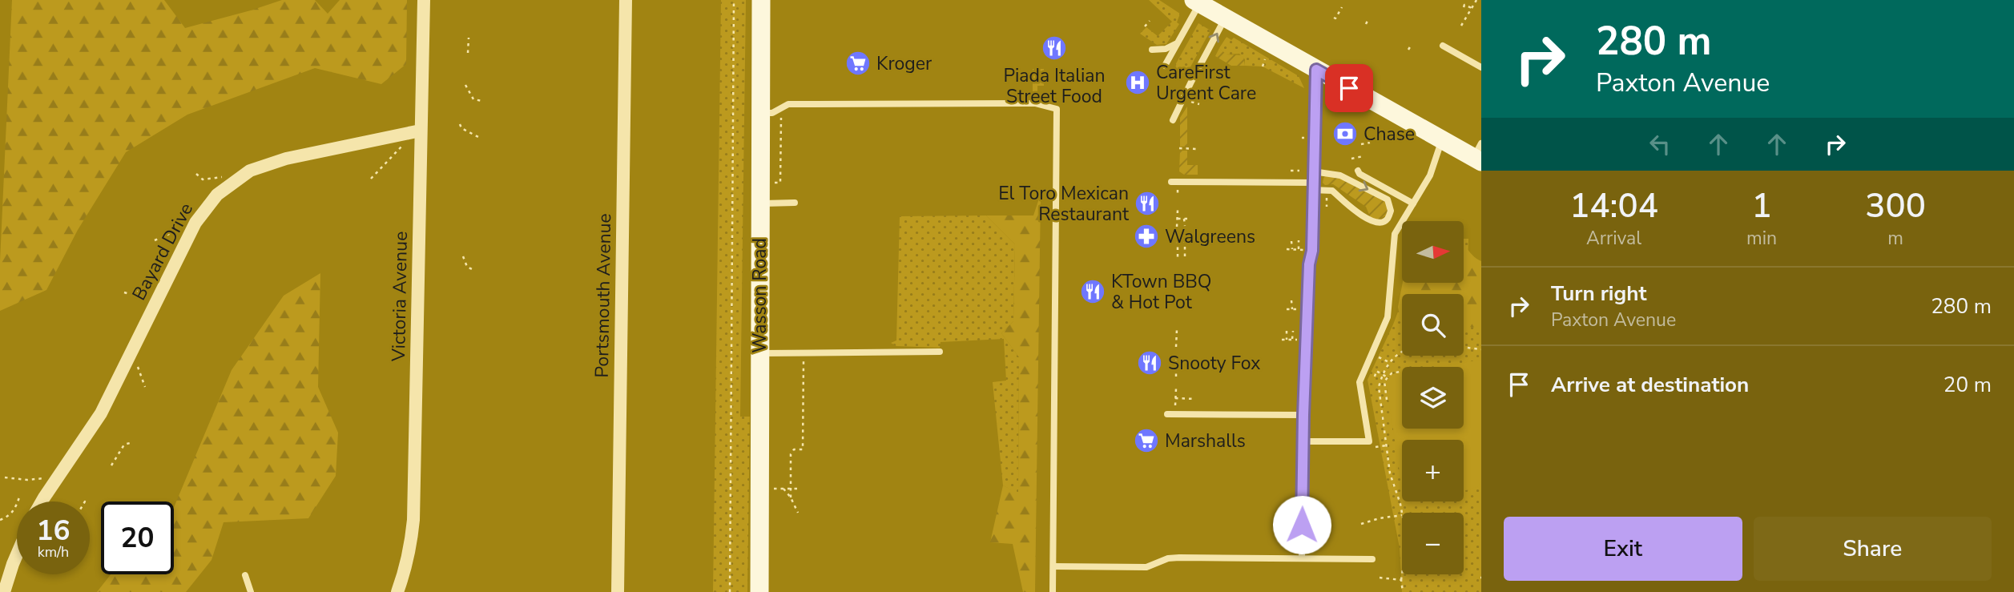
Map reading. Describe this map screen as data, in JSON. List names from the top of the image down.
{
  "streets": {
    "street": [
      "Bayard Drive",
      "Portsmouth Avenue",
      "Wasson Road",
      "Victoria Avenue"
    ]
  },
  "crossings": [
    ["Bayard Drive", "Victoria Avenue"]
  ],
  "places": {
    "restaurant": [
      "Piada Italian Street Food",
      "El Toro Mexican Restaurant",
      "KTown BBQ & Hot Pot",
      "Snooty Fox"
    ],
    "supermarket": ["Kroger", "Marshalls"],
    "hospital": ["CareFirst Urgent Care"],
    "bank": ["Chase"],
    "pharmacy": ["Walgreens"]
  },
  "north": "right",
  "page": {
    "turn": ["280 m", "Paxton Avenue"],
    "eta": [
      "14:04",
      "Arrival",
      "1",
      "min",
      "300",
      "m"
    ],
    "map_buttons": ["+", "−"],
    "list": [
      {
        "name": "Turn right",
        "note": "Paxton Avenue",
        "value": "280 m"
      },
      {
        "name": "Arrive at destination",
        "value": "20 m"
      }
    ],
    "speed": "16 km/h",
    "limit": "20",
    "buttons": ["Exit", "Share"]
  }
}
